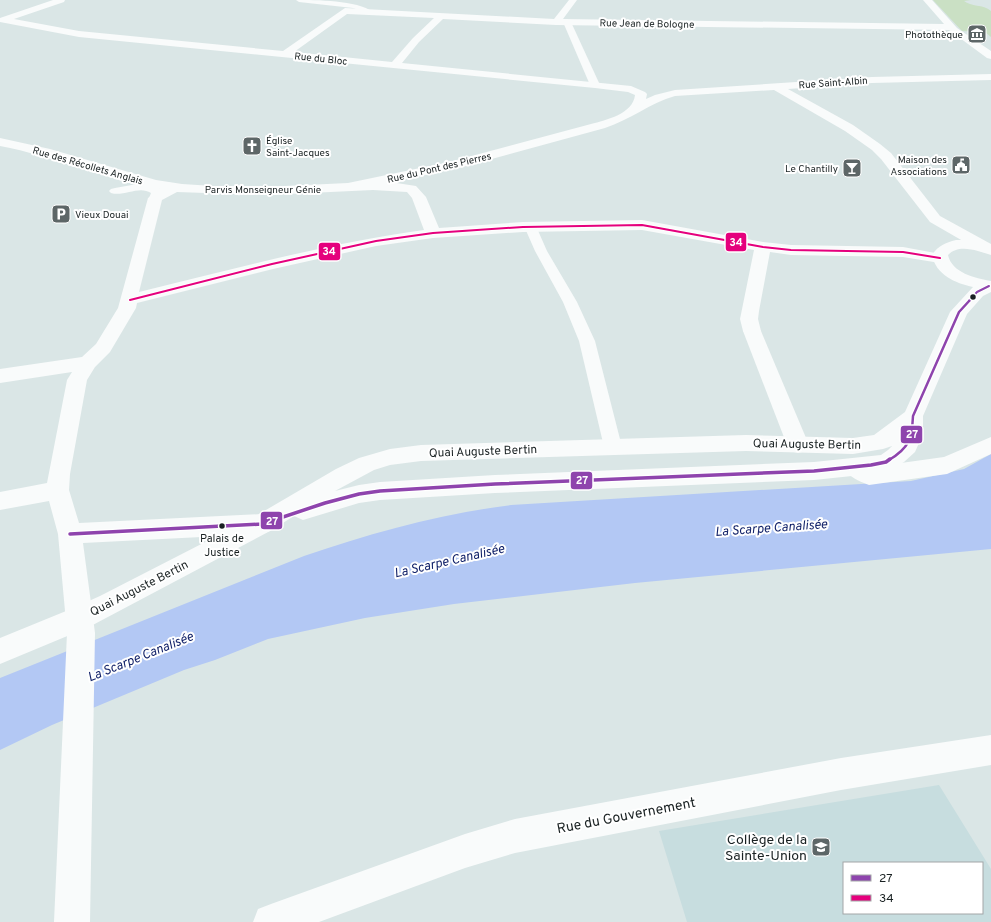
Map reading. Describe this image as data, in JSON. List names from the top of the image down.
{
  "streets": {
    "street": [
      "Rue Jean de Bologne",
      "Rue du Bloc",
      "Rue Saint-Albin",
      "Rue des Récollets Anglais",
      "Rue du Pont des Pierres",
      "Parvis Monseigneur Génie",
      "Quai Auguste Bertin",
      "Rue du Gouvernement"
    ]
  },
  "crossings": [
    ["Rue Jean de Bologne", "Rue du Bloc"],
    ["Rue du Bloc", "Rue du Pont des Pierres"],
    ["Rue Saint-Albin", "Rue du Pont des Pierres"],
    ["Rue des Récollets Anglais", "Parvis Monseigneur Génie"],
    ["Rue du Pont des Pierres", "Parvis Monseigneur Génie"]
  ],
  "water": ["La Scarpe Canalisée"],
  "places": {
    "museum": ["Photothèque"],
    "church": ["Église Saint-Jacques"],
    "public building": ["Maison des Associations"],
    "bar": ["Le Chantilly"],
    "parking": ["Vieux Douai"],
    "other": ["Palais de Justice"],
    "school or university": ["Collège de la Sainte-Union"]
  },
  "lines": ["transit line 34", "transit line 27"],
  "legend": ["27", "34"]
}
